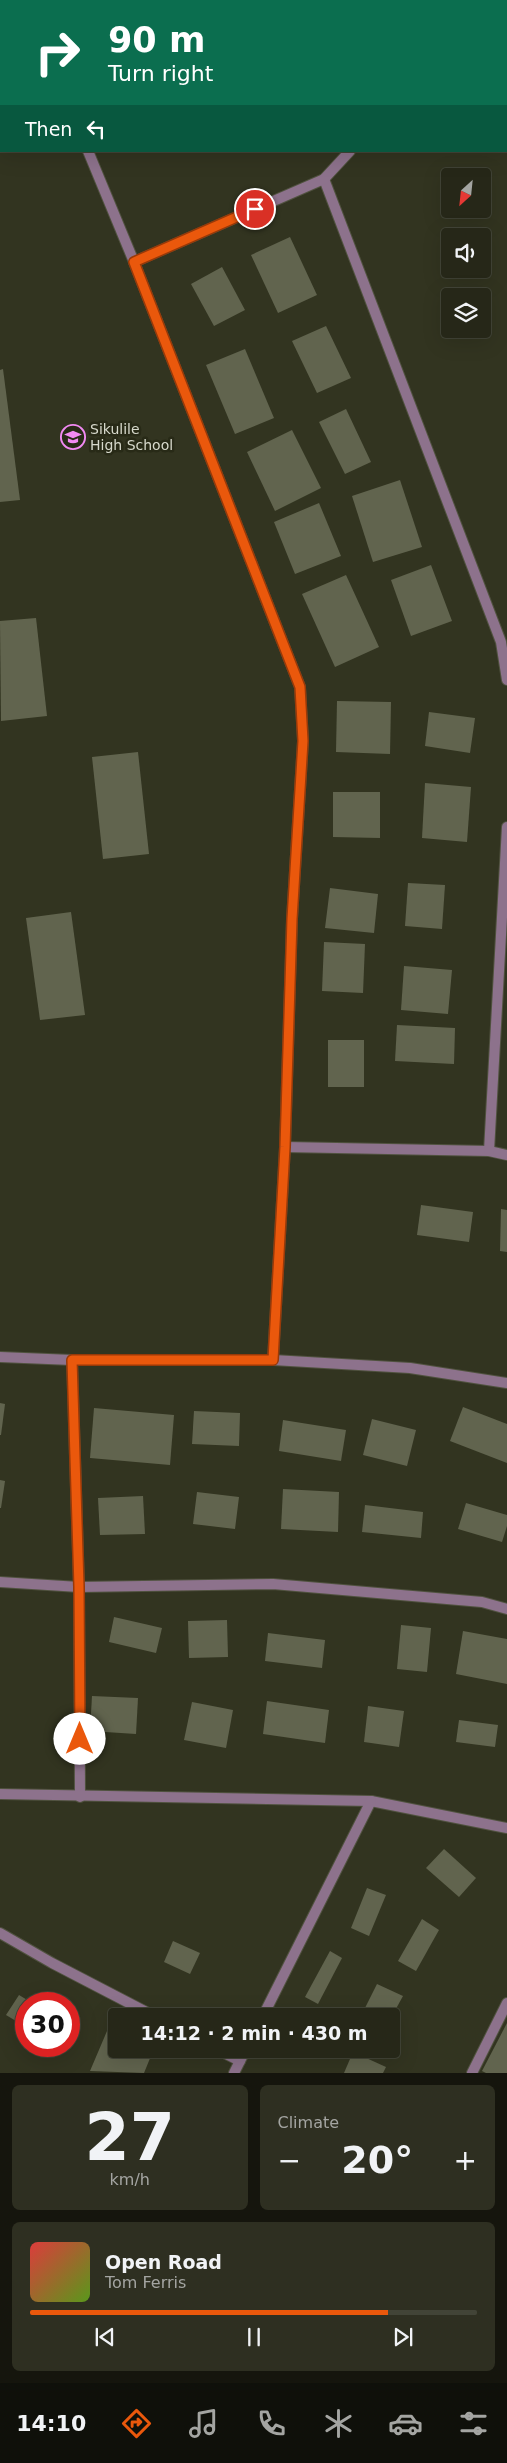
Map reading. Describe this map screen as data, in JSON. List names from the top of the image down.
{
  "places": {
    "school or university": ["Sikulile High School"]
  },
  "north": "bottom left",
  "page": {
    "turn": ["90 m", "Turn right"],
    "then": "Then",
    "limit": "30",
    "trip": "14:12 · 2 min · 430 m",
    "tile": [
      ["27", "km/h"],
      "Climate"
    ],
    "heat": ["−", "20°", "+"],
    "song": ["Open Road", "Tom Ferris"],
    "tabs": "14:10"
  }
}
